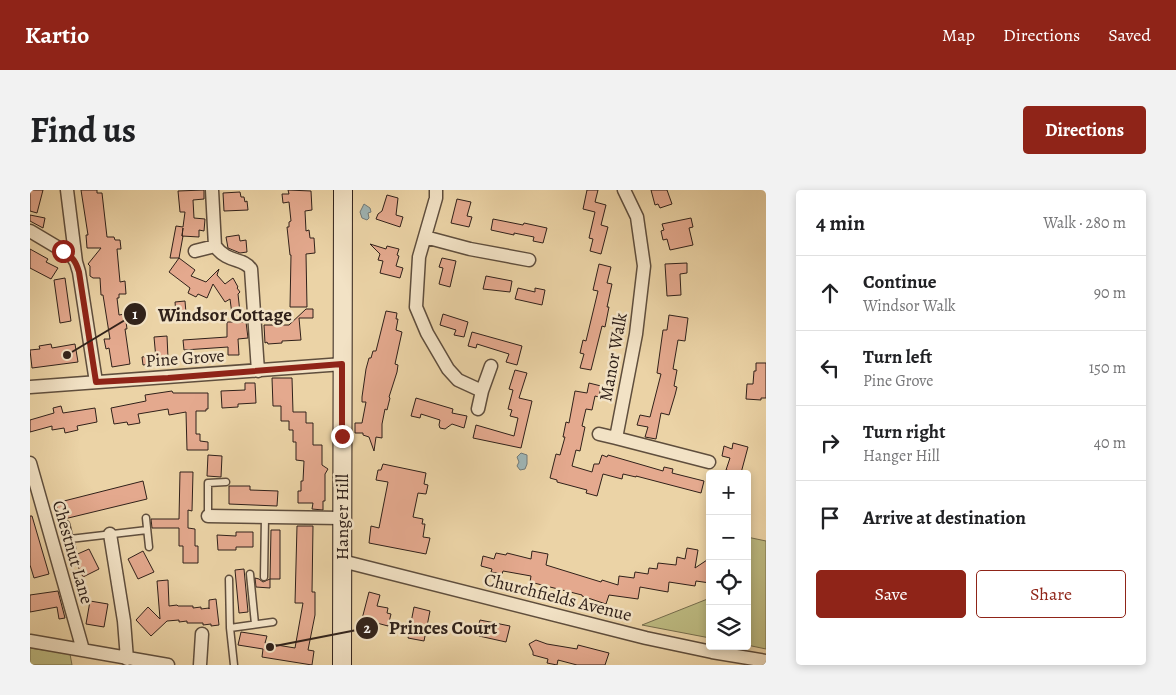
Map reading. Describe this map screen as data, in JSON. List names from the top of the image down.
{
  "streets": {
    "main road": ["Hanger Hill"],
    "street": [
      "Manor Walk",
      "Pine Grove",
      "Chestnut Lane",
      "Churchfields Avenue"
    ]
  },
  "crossings": [
    ["Pine Grove", "Hanger Hill"],
    ["Hanger Hill", "Churchfields Avenue"]
  ],
  "places": ["Windsor Cottage", "Princes Court"],
  "page": {
    "header": "Kartio",
    "nav": ["Map", "Directions", "Saved"],
    "title": "Find us",
    "buttons": [
      "Directions",
      ["Save", "Share"]
    ],
    "heading": ["4 min", "Walk · 280 m"],
    "list": [
      ["Continue", "Windsor Walk", "90 m"],
      ["Turn left", "Pine Grove", "150 m"],
      ["Turn right", "Hanger Hill", "40 m"],
      "Arrive at destination"
    ],
    "map_buttons": ["+", "−"]
  }
}
